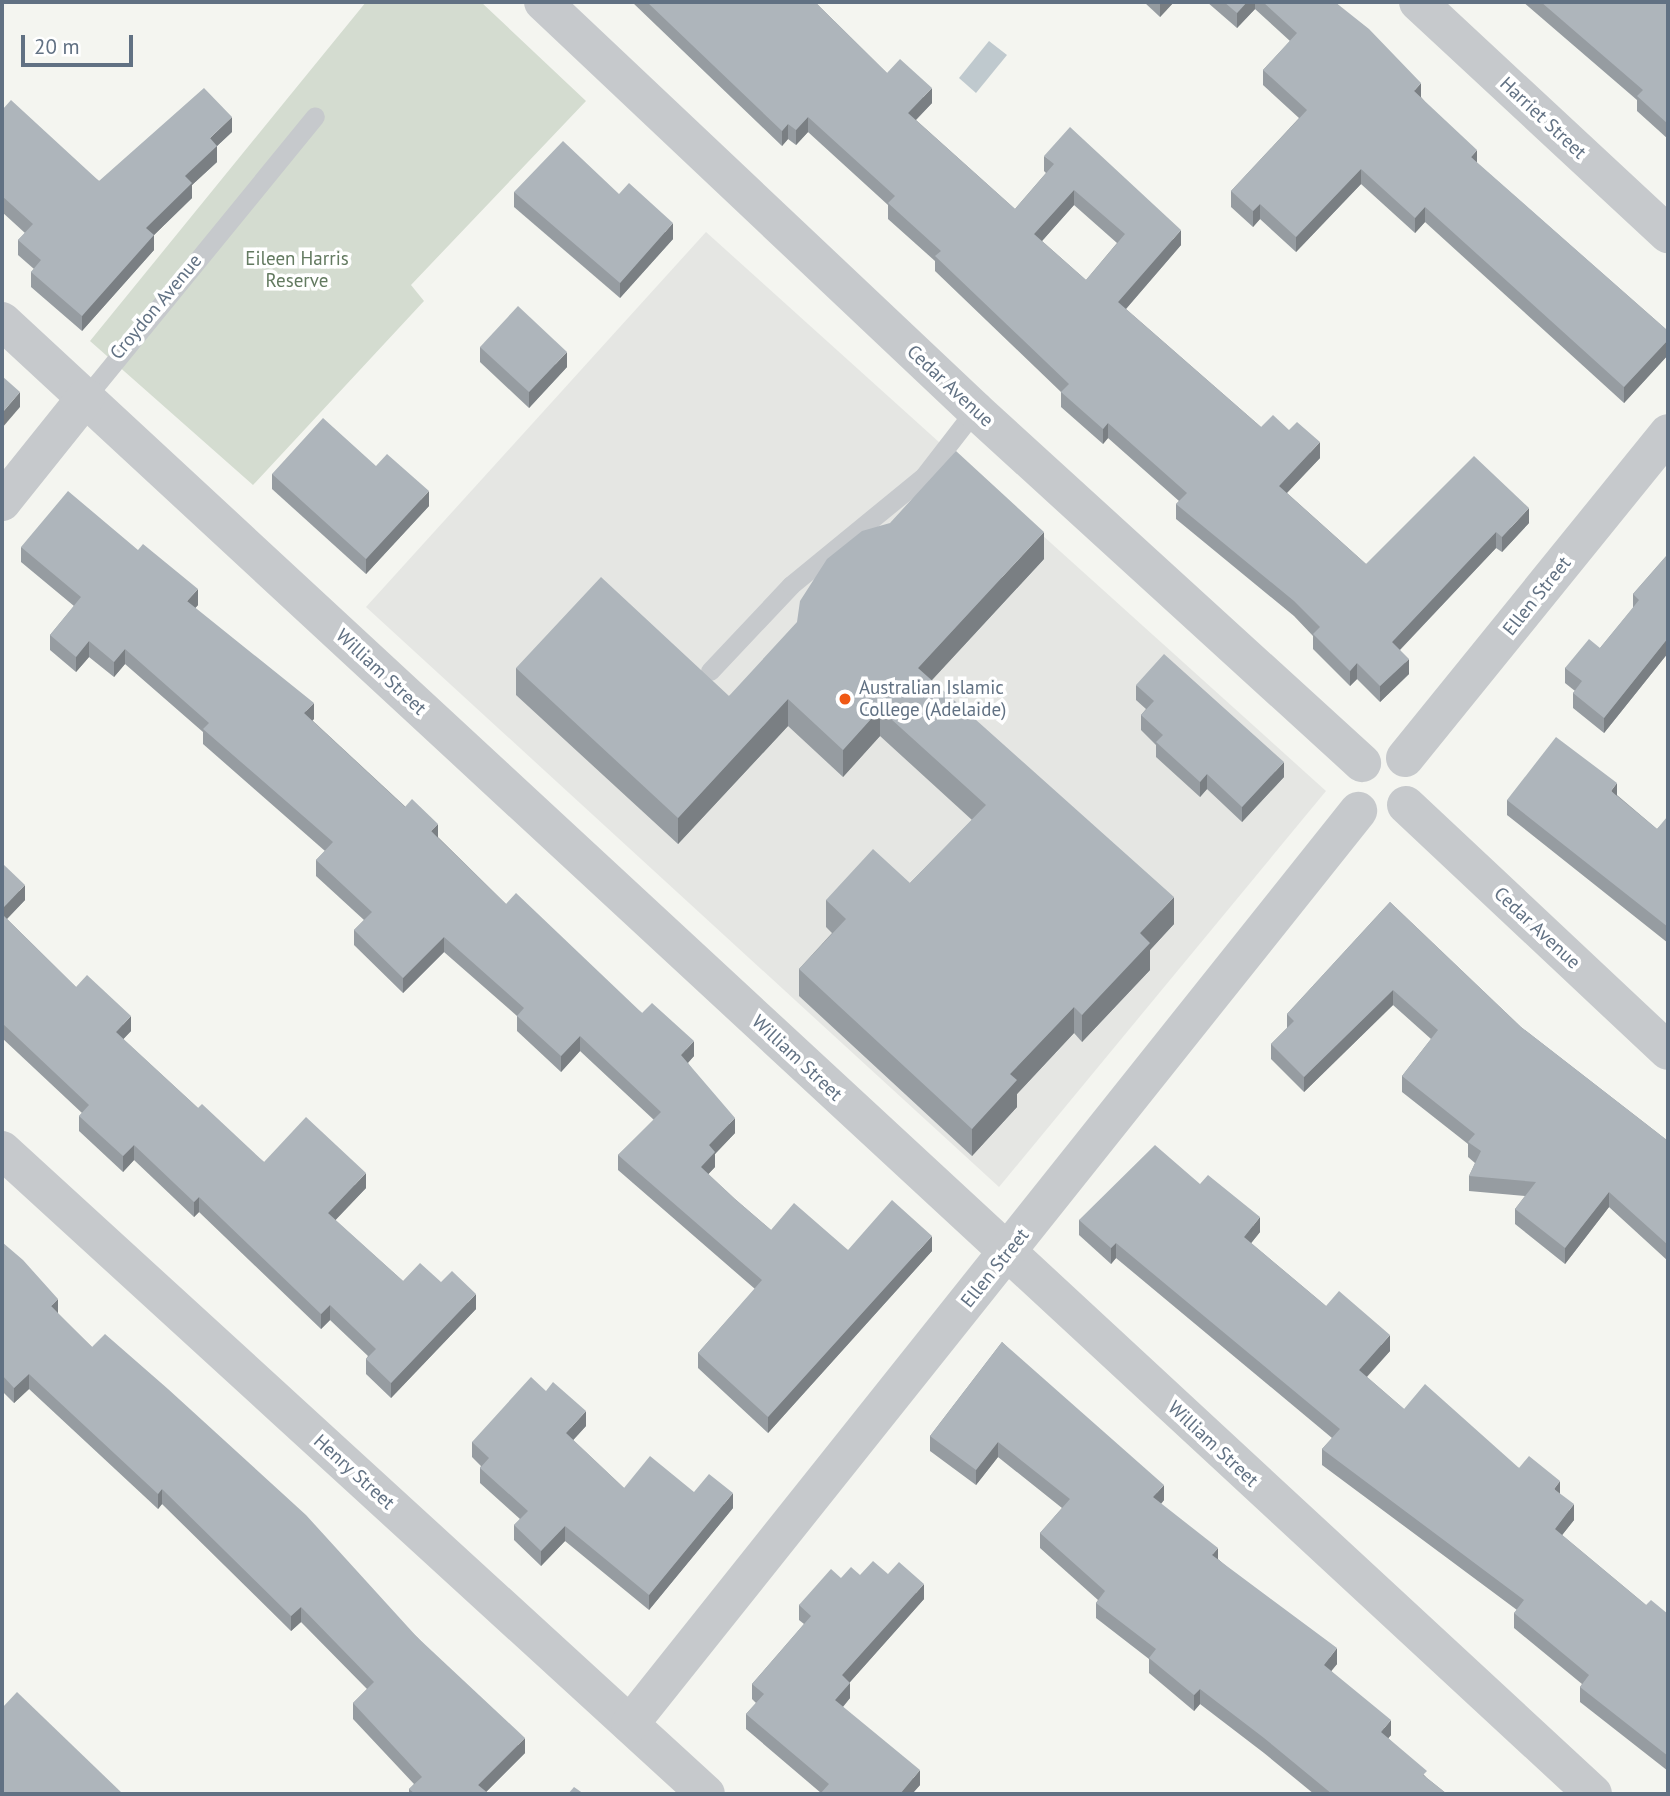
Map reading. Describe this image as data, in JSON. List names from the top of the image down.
{
  "streets": {
    "street": [
      "Harriet Street",
      "Croydon Avenue",
      "Cedar Avenue",
      "Ellen Street",
      "William Street",
      "Henry Street"
    ]
  },
  "crossings": [
    ["Croydon Avenue", "William Street"],
    ["Cedar Avenue", "Ellen Street"],
    ["Ellen Street", "William Street"],
    ["Ellen Street", "Henry Street"]
  ],
  "parks": ["Eileen Harris Reserve"],
  "places": ["Australian Islamic College (Adelaide)"],
  "scale_bar": "20 m"
}
